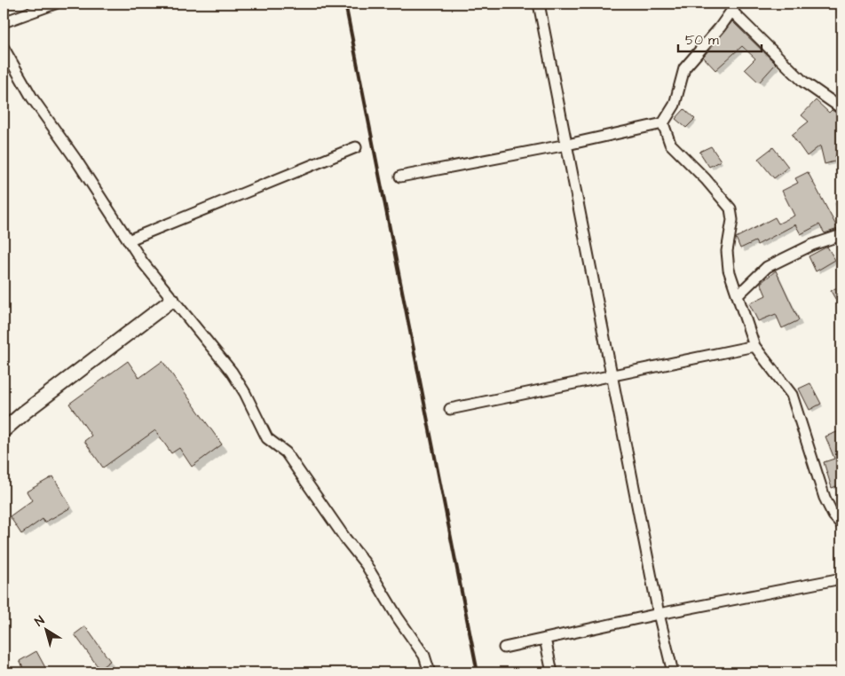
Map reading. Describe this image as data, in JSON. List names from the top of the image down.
{
  "scale_bar": "50 m",
  "north": "top left"
}
